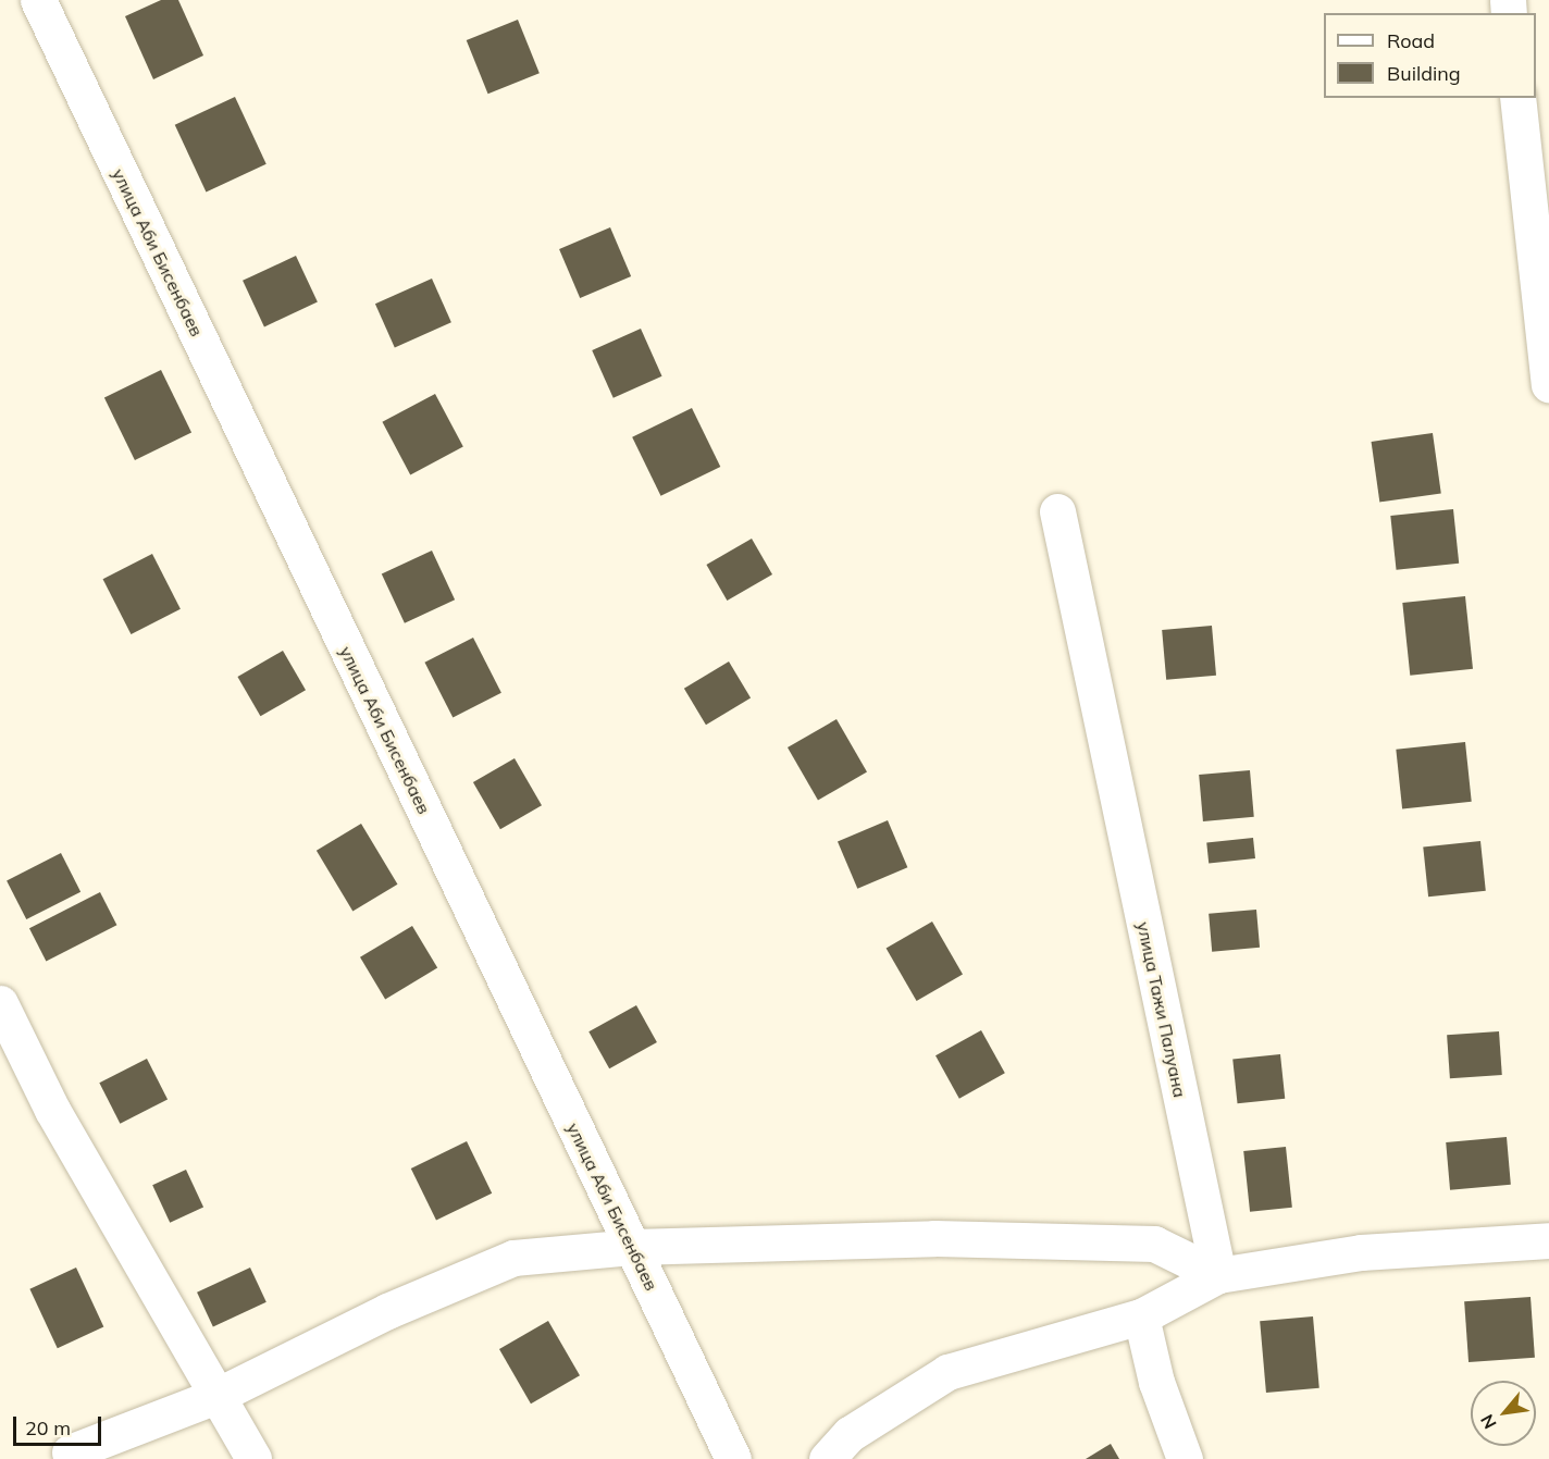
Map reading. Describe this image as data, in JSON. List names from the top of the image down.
{
  "streets": {
    "street": ["улица Аби Бисенбаев", "улица Тажи Палуана"]
  },
  "legend": ["Road", "Building"],
  "scale_bar": "20 m",
  "north": "bottom left"
}
